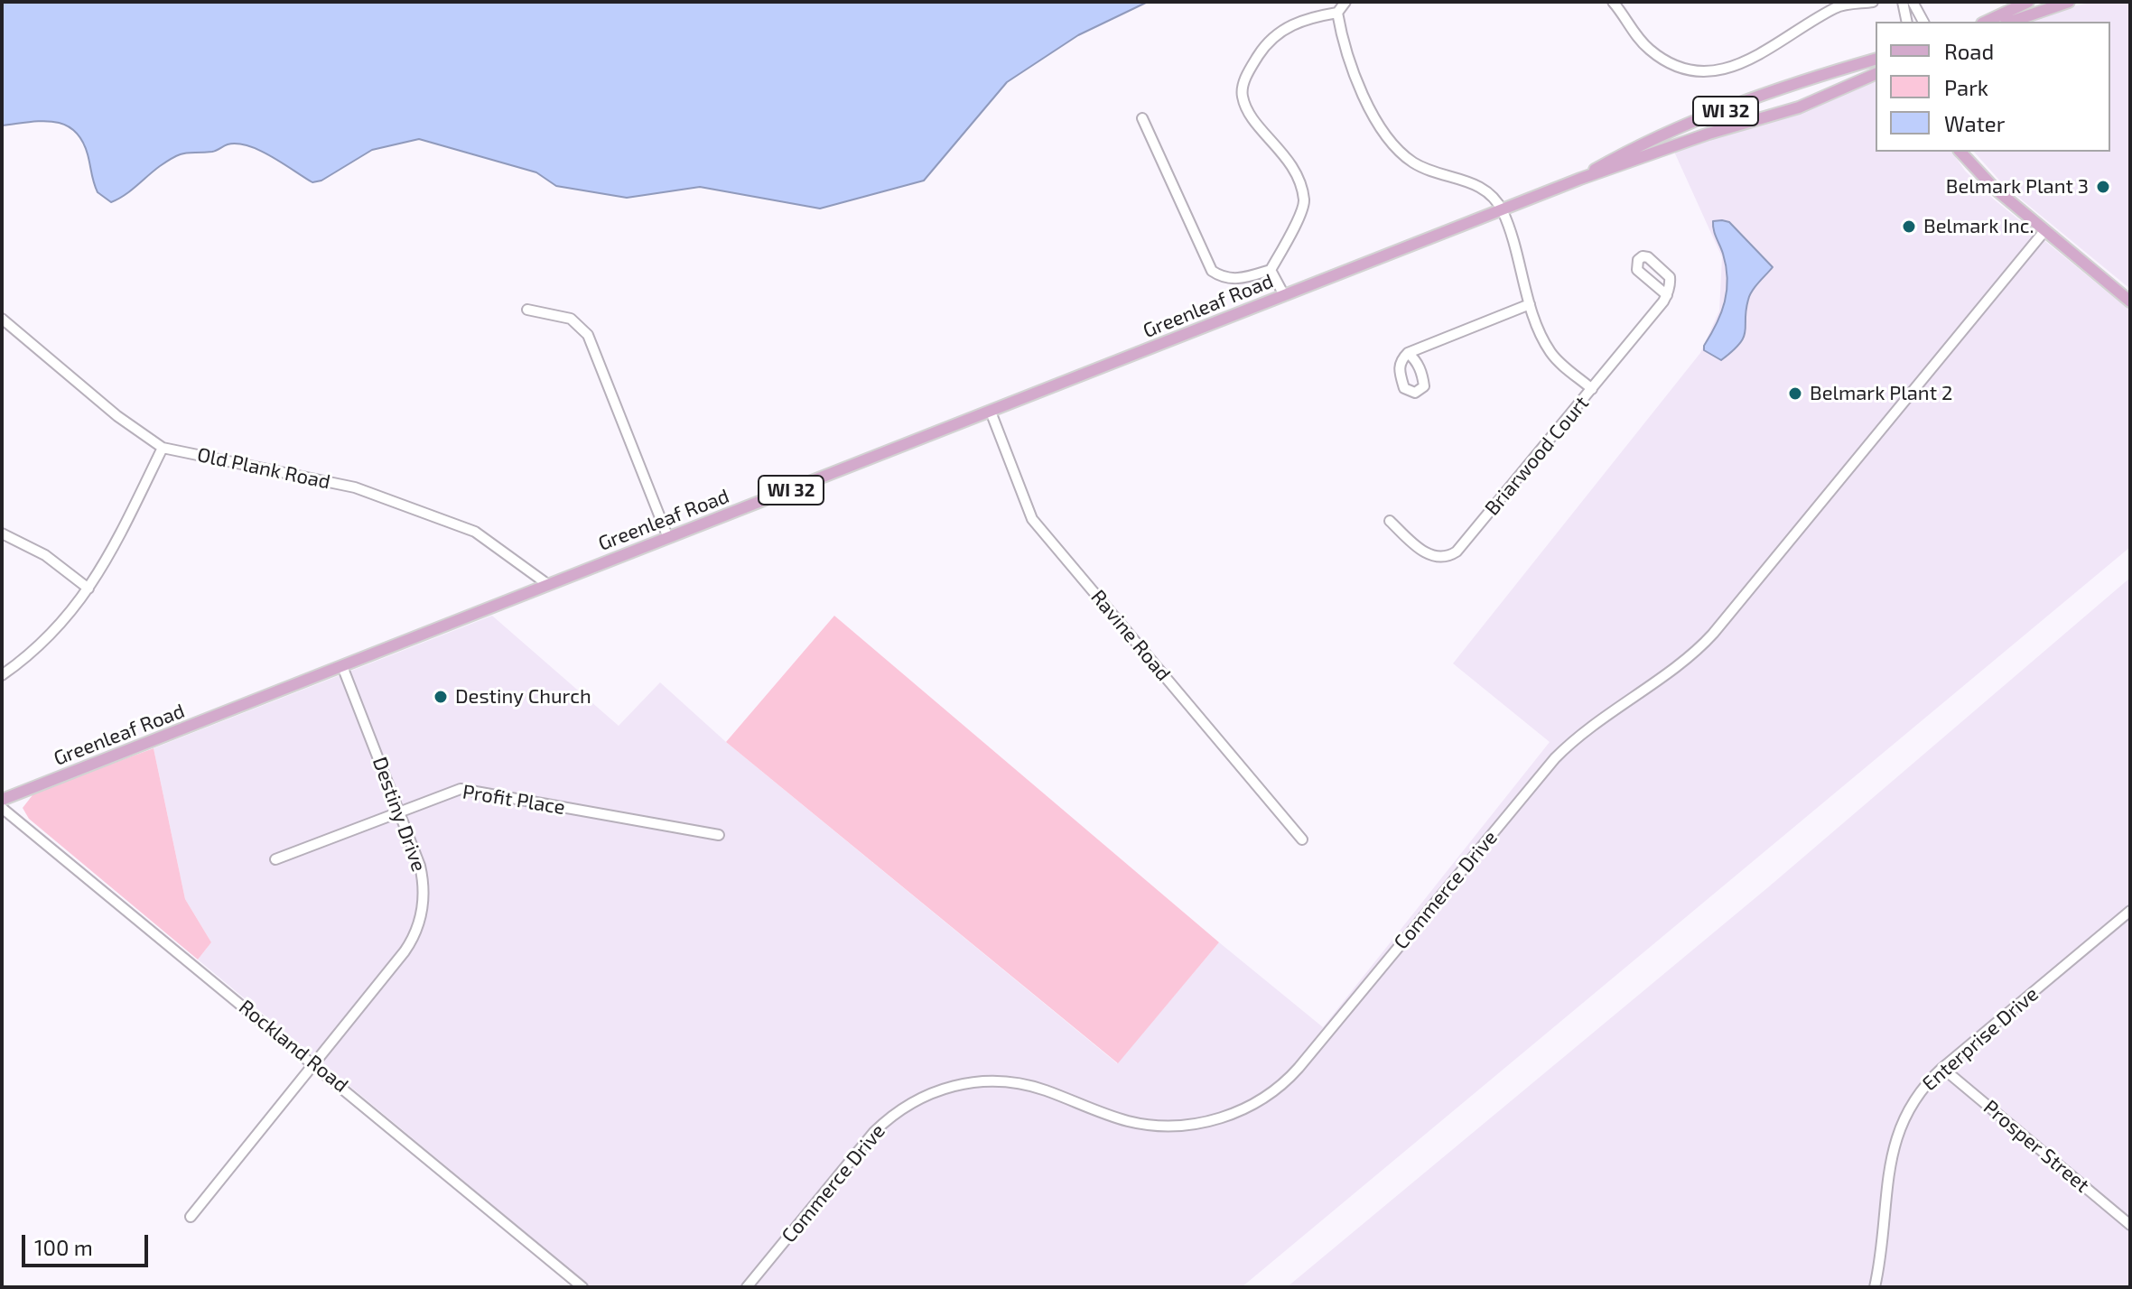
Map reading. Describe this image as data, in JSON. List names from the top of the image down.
{
  "streets": {
    "main road": ["WI 32", "Greenleaf Road"],
    "street": [
      "Briarwood Court",
      "Old Plank Road",
      "Ravine Road",
      "Profit Place",
      "Destiny Drive",
      "Commerce Drive",
      "Enterprise Drive",
      "Rockland Road",
      "Prosper Street"
    ]
  },
  "crossings": [
    ["Greenleaf Road", "Old Plank Road"],
    ["Greenleaf Road", "Ravine Road"],
    ["Greenleaf Road", "Destiny Drive"],
    ["Profit Place", "Destiny Drive"],
    ["Destiny Drive", "Rockland Road"],
    ["Enterprise Drive", "Prosper Street"]
  ],
  "places": [
    "Belmark Plant 3",
    "Belmark Inc.",
    "Belmark Plant 2",
    "Destiny Church"
  ],
  "legend": ["Road", "Park", "Water"],
  "scale_bar": "100 m"
}
